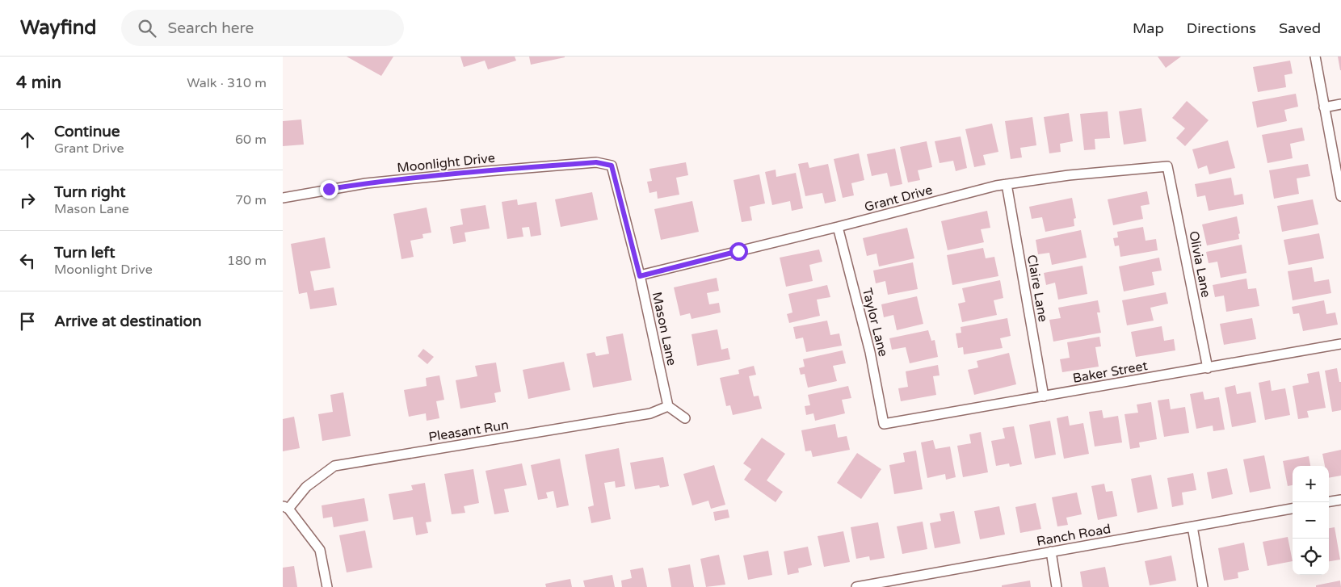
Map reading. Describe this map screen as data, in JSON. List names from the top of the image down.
{
  "streets": {
    "street": [
      "Moonlight Drive",
      "Grant Drive",
      "Olivia Lane",
      "Claire Lane",
      "Taylor Lane",
      "Mason Lane",
      "Baker Street",
      "Pleasant Run",
      "Ranch Road"
    ]
  },
  "crossings": [
    ["Moonlight Drive", "Mason Lane"],
    ["Grant Drive", "Olivia Lane"],
    ["Grant Drive", "Claire Lane"],
    ["Grant Drive", "Taylor Lane"],
    ["Grant Drive", "Mason Lane"],
    ["Olivia Lane", "Baker Street"],
    ["Claire Lane", "Baker Street"],
    ["Taylor Lane", "Baker Street"],
    ["Mason Lane", "Pleasant Run"]
  ],
  "page": {
    "header": "Wayfind",
    "search": "Search here",
    "nav": ["Map", "Directions", "Saved"],
    "heading": ["4 min", "Walk · 310 m"],
    "list": [
      ["Continue", "Grant Drive", "60 m"],
      ["Turn right", "Mason Lane", "70 m"],
      ["Turn left", "Moonlight Drive", "180 m"],
      "Arrive at destination"
    ],
    "map_buttons": ["+", "−"]
  }
}
